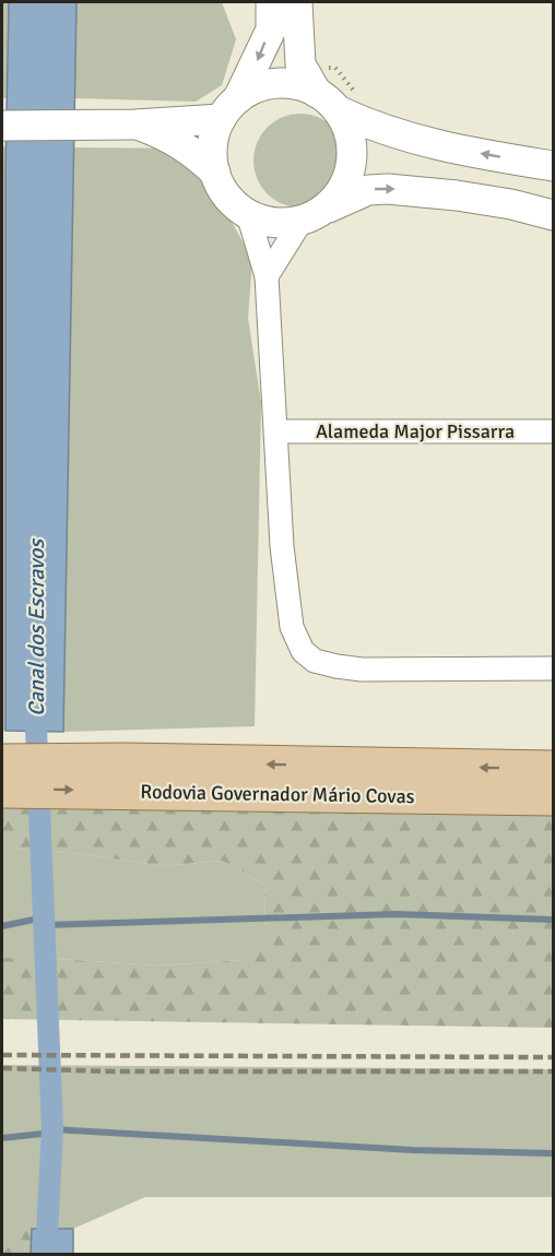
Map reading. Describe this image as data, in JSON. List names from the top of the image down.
{
  "streets": {
    "main road": ["Rodovia Governador Mário Covas"],
    "street": ["Alameda Major Pissarra"]
  },
  "water": ["Canal dos Escravos"]
}
